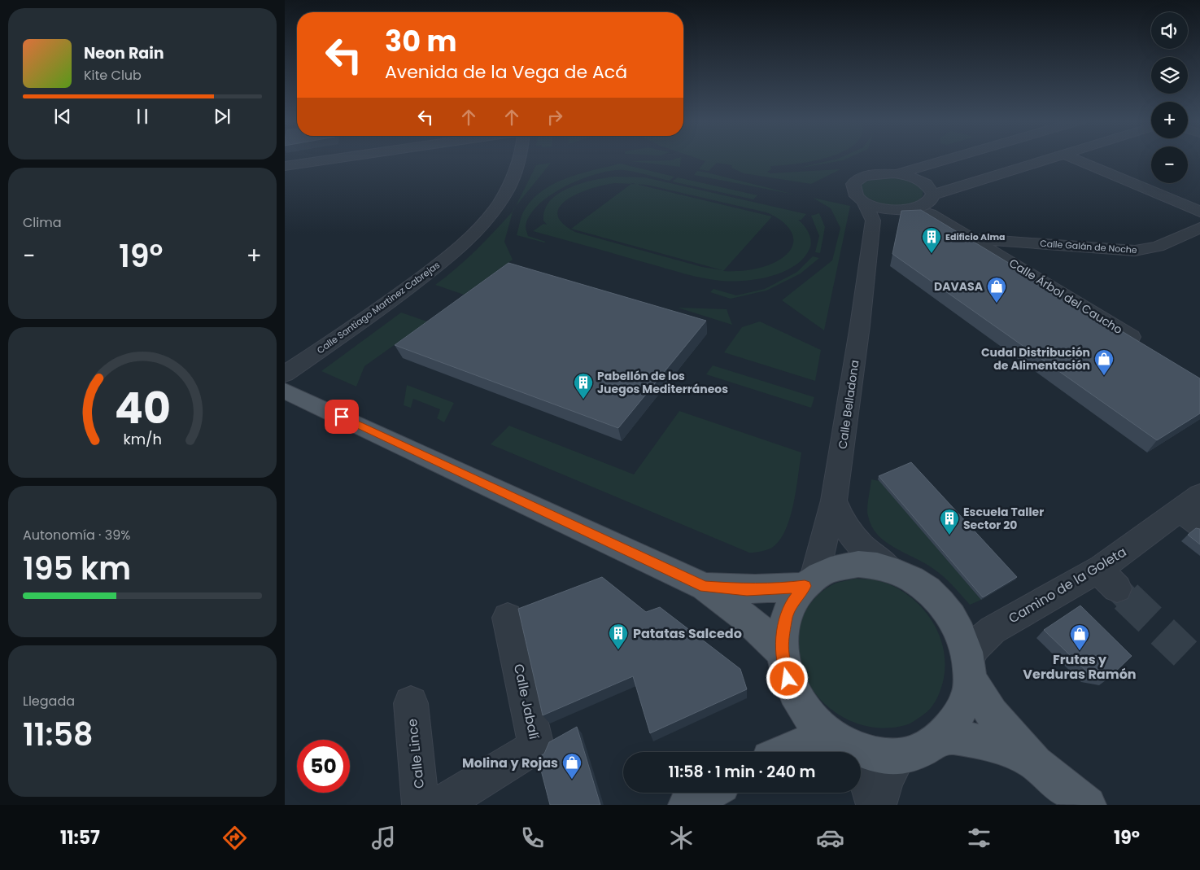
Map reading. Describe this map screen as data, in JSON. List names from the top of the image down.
{
  "streets": {
    "street": [
      "Calle Galán de Noche",
      "Calle Árbol del Caucho",
      "Calle Santiago Martinez Cabrejas",
      "Calle Belladona",
      "Camino de la Goleta",
      "Calle Jabalí",
      "Calle Lince"
    ]
  },
  "crossings": [
    ["Calle Galán de Noche", "Calle Árbol del Caucho"],
    ["Calle Árbol del Caucho", "Calle Belladona"]
  ],
  "places": {
    "building": [
      "Edificio Alma",
      "Pabellón de los Juegos Mediterráneos",
      "Escuela Taller Sector 20",
      "Patatas Salcedo"
    ],
    "shop": [
      "DAVASA",
      "Cudal Distribución de Alimentación",
      "Frutas y Verduras Ramón",
      "Molina y Rojas"
    ]
  },
  "page": {
    "map_buttons": ["+", "−"],
    "turn": ["30 m", "Avenida de la Vega de Acá"],
    "song": ["Neon Rain", "Kite Club"],
    "tile": [
      "Clima",
      ["Autonomía · 39%", "195 km"],
      ["Llegada", "11:58"]
    ],
    "heat": ["−", "19°", "+"],
    "limit": "50",
    "trip": "11:58 · 1 min · 240 m",
    "tabs": ["11:57", "19°"],
    "gauge": ["40", "km/h"]
  }
}
